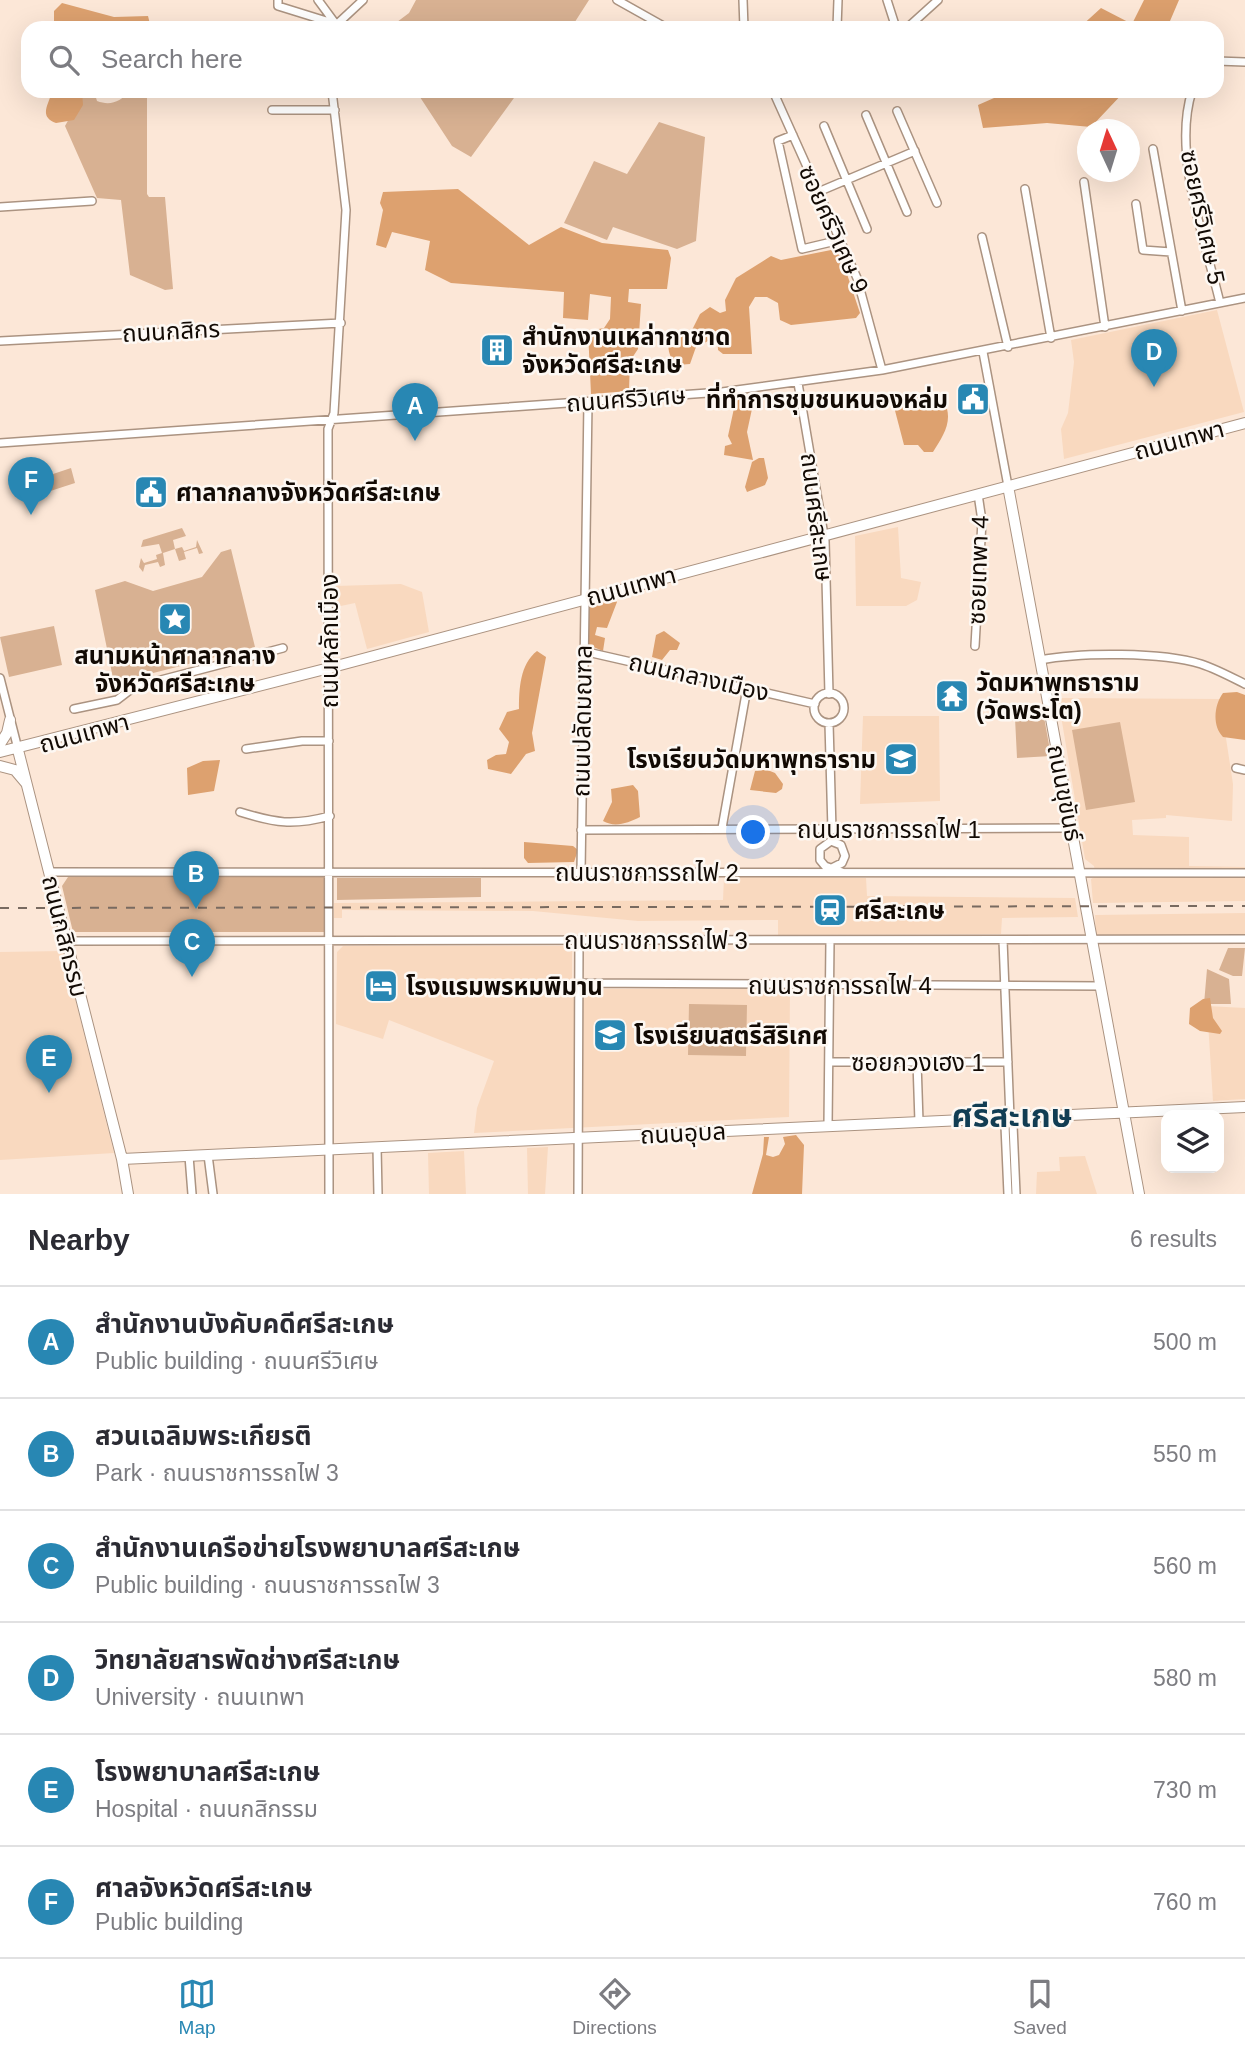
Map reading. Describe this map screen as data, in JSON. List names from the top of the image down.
{
  "streets": {
    "main road": [
      "ถนนเทพา",
      "ถนนขุขันธ์",
      "ถนนกสิกรรม",
      "ถนนอุบล"
    ],
    "street": [
      "ซอยศรีวิเศษ 5",
      "ซอยศรีวิเศษ 9",
      "ถนนกสิกร",
      "ถนนศรีวิเศษ",
      "ถนนศรีสะเกษ",
      "ซอยเทพา 4",
      "ถนนหลักเมือง",
      "ถนนกลางเมือง",
      "ถนนปลัดมณฑล",
      "ถนนราชการรถไฟ 1",
      "ถนนราชการรถไฟ 2",
      "ถนนราชการรถไฟ 3",
      "ถนนราชการรถไฟ 4",
      "ซอยกวงเฮง 1"
    ]
  },
  "crossings": [
    ["ซอยศรีวิเศษ 5", "ถนนศรีวิเศษ"],
    ["ซอยศรีวิเศษ 9", "ถนนศรีวิเศษ"],
    ["ถนนกสิกร", "ถนนหลักเมือง"],
    ["ถนนศรีวิเศษ", "ถนนศรีสะเกษ"],
    ["ถนนศรีวิเศษ", "ถนนหลักเมือง"],
    ["ถนนศรีวิเศษ", "ถนนปลัดมณฑล"],
    ["ถนนศรีวิเศษ", "ถนนขุขันธ์"],
    ["ถนนเทพา", "ถนนศรีสะเกษ"],
    ["ถนนเทพา", "ซอยเทพา 4"],
    ["ถนนเทพา", "ถนนหลักเมือง"],
    ["ถนนเทพา", "ถนนปลัดมณฑล"],
    ["ถนนเทพา", "ถนนขุขันธ์"],
    ["ถนนเทพา", "ถนนกสิกรรม"],
    ["ถนนศรีสะเกษ", "ถนนกลางเมือง"],
    ["ถนนหลักเมือง", "ถนนราชการรถไฟ 2"],
    ["ถนนหลักเมือง", "ถนนราชการรถไฟ 3"],
    ["ถนนหลักเมือง", "ถนนอุบล"],
    ["ถนนกลางเมือง", "ถนนปลัดมณฑล"],
    ["ถนนปลัดมณฑล", "ถนนราชการรถไฟ 1"],
    ["ถนนปลัดมณฑล", "ถนนราชการรถไฟ 2"],
    ["ถนนขุขันธ์", "ถนนราชการรถไฟ 1"],
    ["ถนนขุขันธ์", "ถนนราชการรถไฟ 3"],
    ["ถนนขุขันธ์", "ถนนราชการรถไฟ 4"],
    ["ถนนขุขันธ์", "ถนนอุบล"],
    ["ถนนราชการรถไฟ 2", "ถนนกสิกรรม"],
    ["ถนนกสิกรรม", "ถนนราชการรถไฟ 3"],
    ["ถนนกสิกรรม", "ถนนอุบล"]
  ],
  "districts": ["ศรีสะเกษ"],
  "places": {
    "building": ["สำนักงานเหล่ากาชาด จังหวัดศรีสะเกษ"],
    "public building": ["ที่ทำการชุมชนหนองหล่ม", "ศาลากลางจังหวัดศรีสะเกษ"],
    "place": ["สนามหน้าศาลากลาง จังหวัดศรีสะเกษ"],
    "temple": ["วัดมหาพุทธาราม (วัดพระโต)"],
    "school or university": ["โรงเรียนวัดมหาพุทธาราม", "โรงเรียนสตรีสิริเกศ"],
    "station": ["ศรีสะเกษ"],
    "hotel": ["โรงแรมพรหมพิมาน"]
  },
  "north": "top",
  "page": {
    "search": "Search here",
    "pins": [
      "D",
      "A",
      "F",
      "B",
      "C",
      "E"
    ],
    "heading": ["Nearby", "6 results"],
    "list": [
      {
        "mark": "A",
        "name": "สำนักงานบังคับคดีศรีสะเกษ",
        "note": "Public building · ถนนศรีวิเศษ",
        "value": "500 m"
      },
      {
        "mark": "B",
        "name": "สวนเฉลิมพระเกียรติ",
        "note": "Park · ถนนราชการรถไฟ 3",
        "value": "550 m"
      },
      {
        "mark": "C",
        "name": "สำนักงานเครือข่ายโรงพยาบาลศรีสะเกษ",
        "note": "Public building · ถนนราชการรถไฟ 3",
        "value": "560 m"
      },
      {
        "mark": "D",
        "name": "วิทยาลัยสารพัดช่างศรีสะเกษ",
        "note": "University · ถนนเทพา",
        "value": "580 m"
      },
      {
        "mark": "E",
        "name": "โรงพยาบาลศรีสะเกษ",
        "note": "Hospital · ถนนกสิกรรม",
        "value": "730 m"
      },
      {
        "mark": "F",
        "name": "ศาลจังหวัดศรีสะเกษ",
        "note": "Public building",
        "value": "760 m"
      }
    ],
    "nav": ["Map", "Directions", "Saved"]
  }
}
